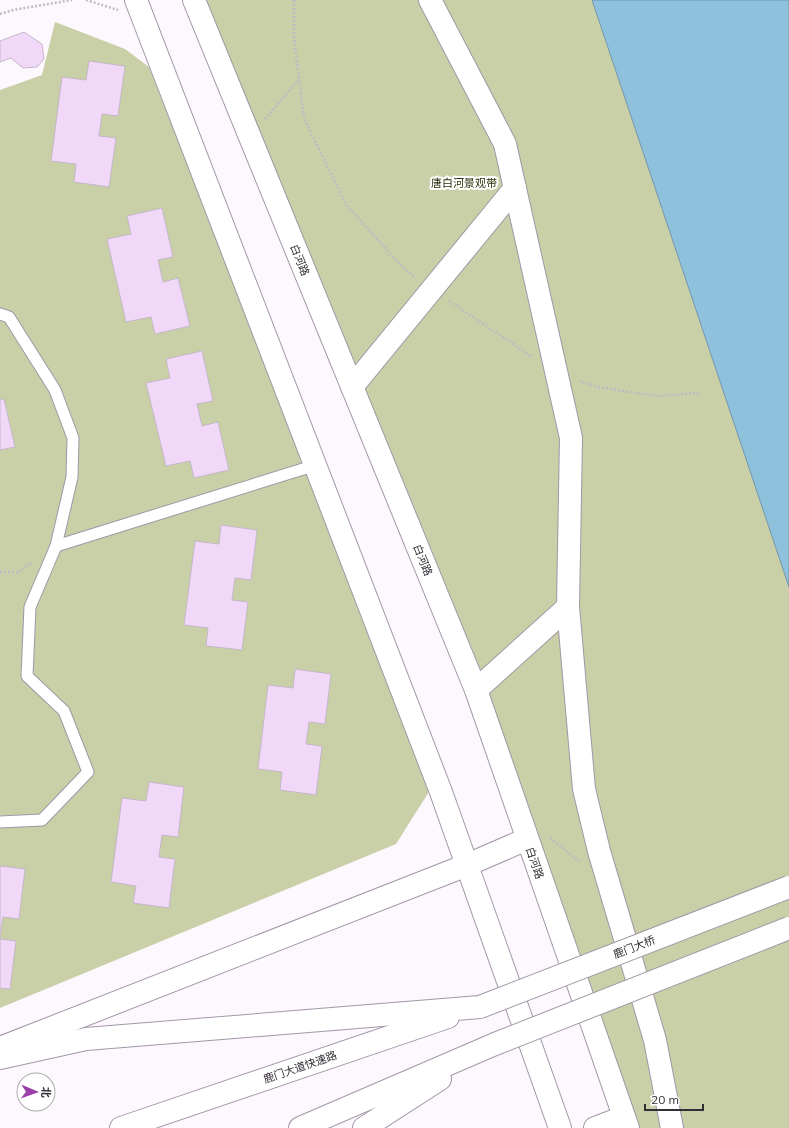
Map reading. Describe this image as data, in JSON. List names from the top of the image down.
{
  "streets": {
    "main road": ["白河路", "鹿门大桥", "鹿门大道快速路"]
  },
  "crossings": [
    ["鹿门大桥", "鹿门大道快速路"]
  ],
  "parks": ["唐白河景观带"],
  "scale_bar": "20 m",
  "north": "right"
}
